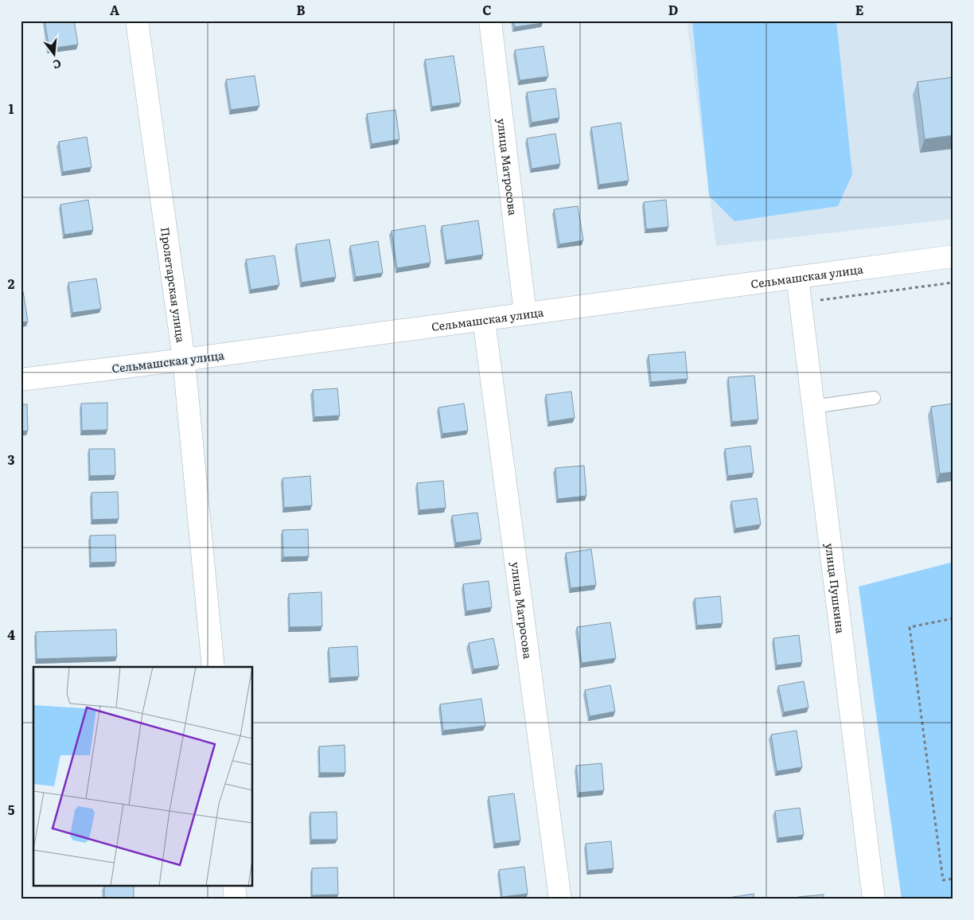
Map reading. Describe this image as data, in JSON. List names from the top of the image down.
{
  "streets": {
    "street": [
      "улица Матросова",
      "Сельмашская улица",
      "Пролетарская улица",
      "улица Пушкина"
    ]
  },
  "crossings": [
    ["улица Матросова", "Сельмашская улица"],
    ["Сельмашская улица", "Пролетарская улица"],
    ["Сельмашская улица", "улица Пушкина"]
  ],
  "north": "bottom",
  "grid": {
    "columns": [
      "A",
      "B",
      "C",
      "D",
      "E"
    ],
    "rows": [
      "1",
      "2",
      "3",
      "4",
      "5"
    ]
  }
}
